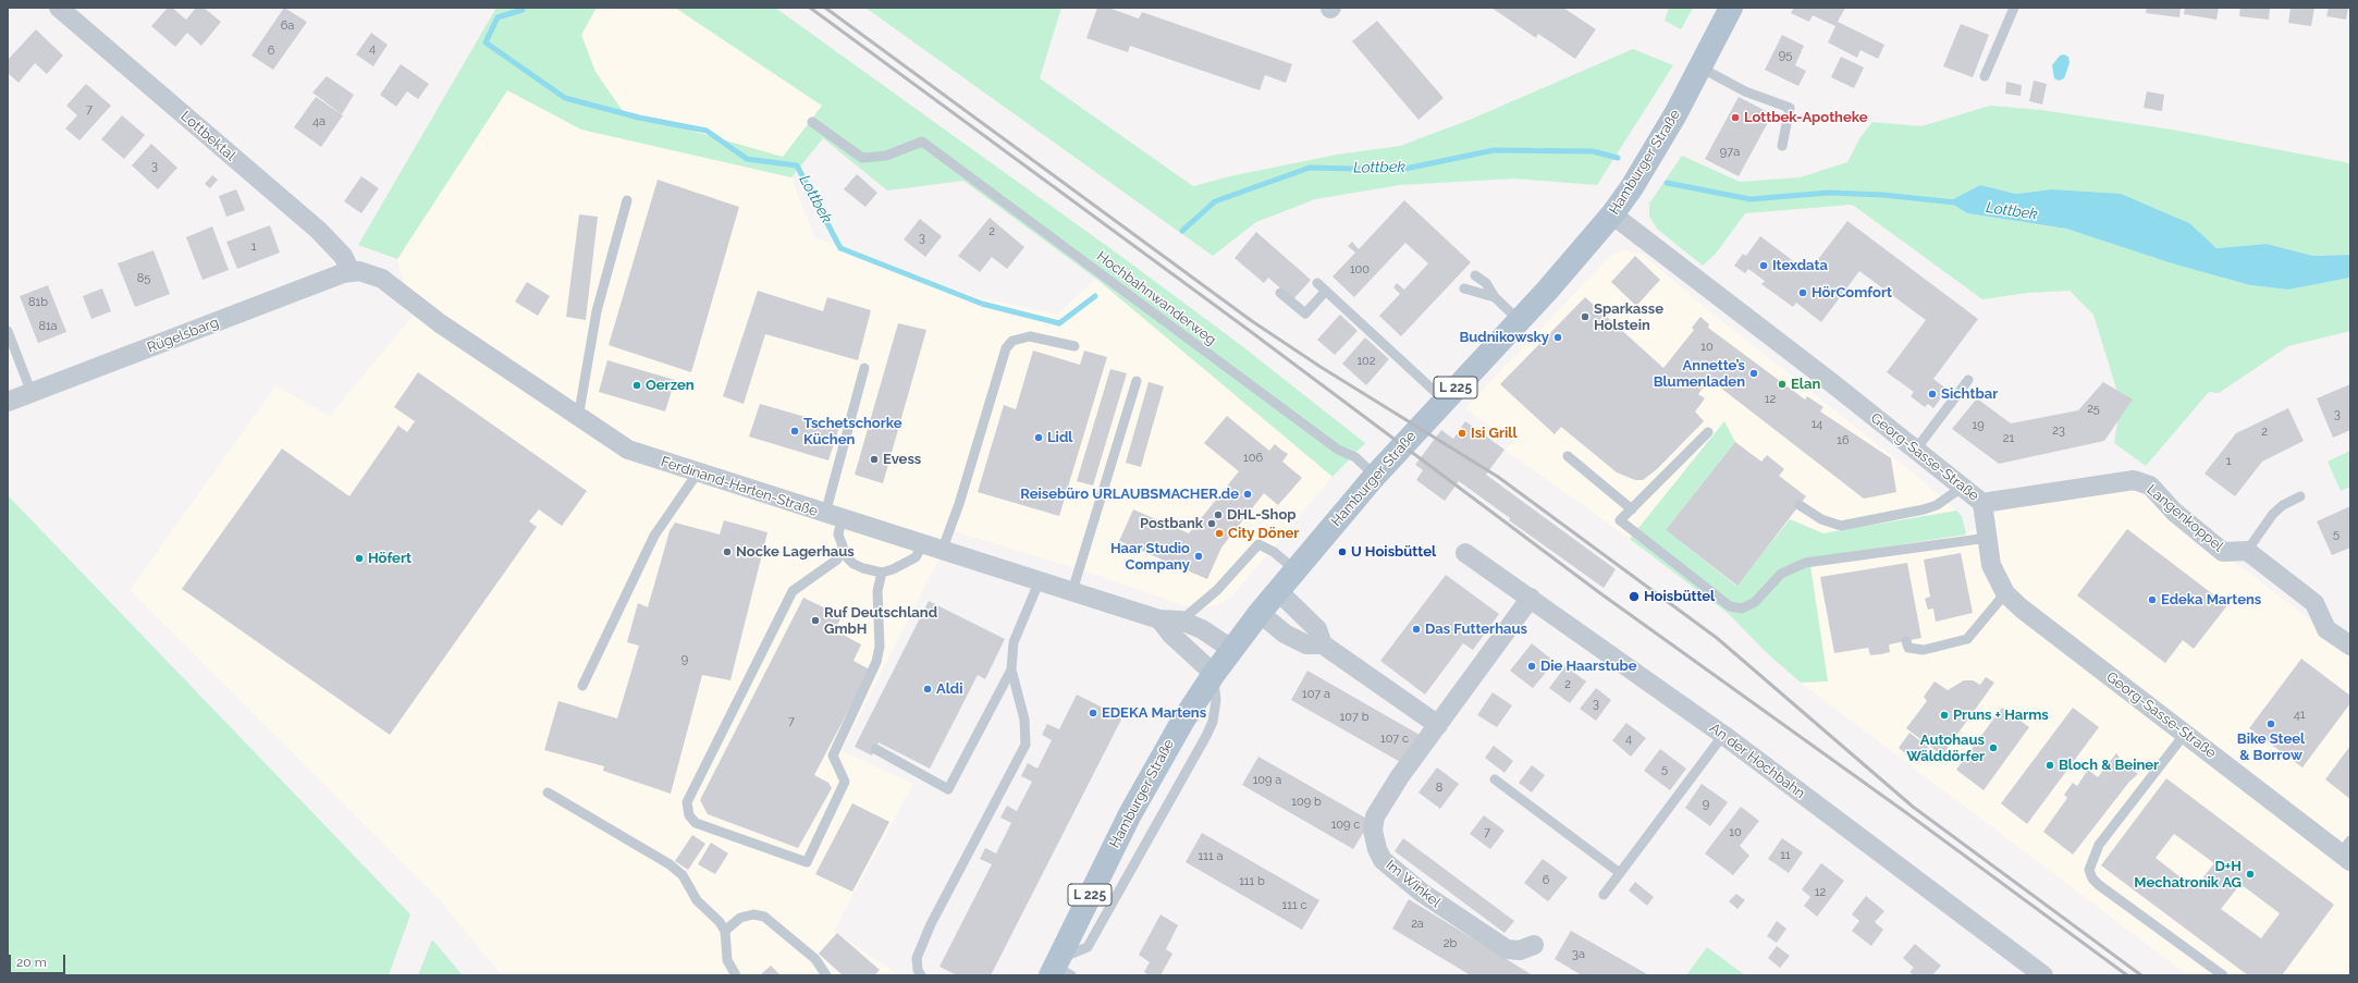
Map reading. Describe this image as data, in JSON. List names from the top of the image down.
{
  "streets": {
    "main road": ["Hamburger Straße", "L 225"],
    "street": [
      "Lottbektal",
      "Rügelsbarg",
      "Georg-Sasse-Straße",
      "Ferdinand-Harten-Straße",
      "Langenkoppel",
      "An der Hochbahn",
      "Im Winkel"
    ],
    "lane": ["Hochbahnwanderweg"]
  },
  "crossings": [
    ["Lottbektal", "Rügelsbarg"],
    ["Lottbektal", "Ferdinand-Harten-Straße"],
    ["Hamburger Straße", "Hochbahnwanderweg"],
    ["Hamburger Straße", "Georg-Sasse-Straße"],
    ["Hamburger Straße", "Ferdinand-Harten-Straße"],
    ["Rügelsbarg", "Ferdinand-Harten-Straße"],
    ["Georg-Sasse-Straße", "Langenkoppel"],
    ["An der Hochbahn", "Im Winkel"]
  ],
  "water": ["Lottbek"],
  "places": [
    "Lottbek-Apotheke",
    "Itexdata",
    "HörComfort",
    "Sparkasse Holstein",
    "Budnikowsky",
    "Annette’s Blumenladen",
    "Elan",
    "Oerzen",
    "Sichtbar",
    "Tschetschorke Küchen",
    "Isi Grill",
    "Lidl",
    "Evess",
    "Reisebüro URLAUBSMACHER.de",
    "DHL-Shop",
    "Postbank",
    "City Döner",
    "Nocke Lagerhaus",
    "U Hoisbüttel",
    "Haar Studio Company",
    "Höfert",
    "Hoisbüttel",
    "Edeka Martens",
    "Ruf Deutschland GmbH",
    "Das Futterhaus",
    "Die Haarstube",
    "Aldi",
    "EDEKA Martens",
    "Pruns + Harms",
    "Bike Steel & Borrow",
    "Autohaus Wälddörfer",
    "Bloch & Beiner",
    "D+H Mechatronik AG"
  ],
  "house_numbers": [
    "6a",
    "4",
    "6",
    "95",
    "7",
    "4a",
    "97a",
    "3",
    "2",
    "3",
    "1",
    "100",
    "85",
    "81b",
    "81a",
    "10",
    "102",
    "12",
    "25",
    "3",
    "14",
    "19",
    "23",
    "2",
    "21",
    "16",
    "106",
    "1",
    "5",
    "9",
    "2",
    "107 a",
    "3",
    "41",
    "107 b",
    "7",
    "107 c",
    "4",
    "5",
    "109 a",
    "8",
    "109 b",
    "9",
    "109 c",
    "7",
    "10",
    "11",
    "111 a",
    "6",
    "111 b",
    "12",
    "111 c",
    "2a",
    "2b",
    "3a"
  ],
  "scale_bar": "20 m"
}
